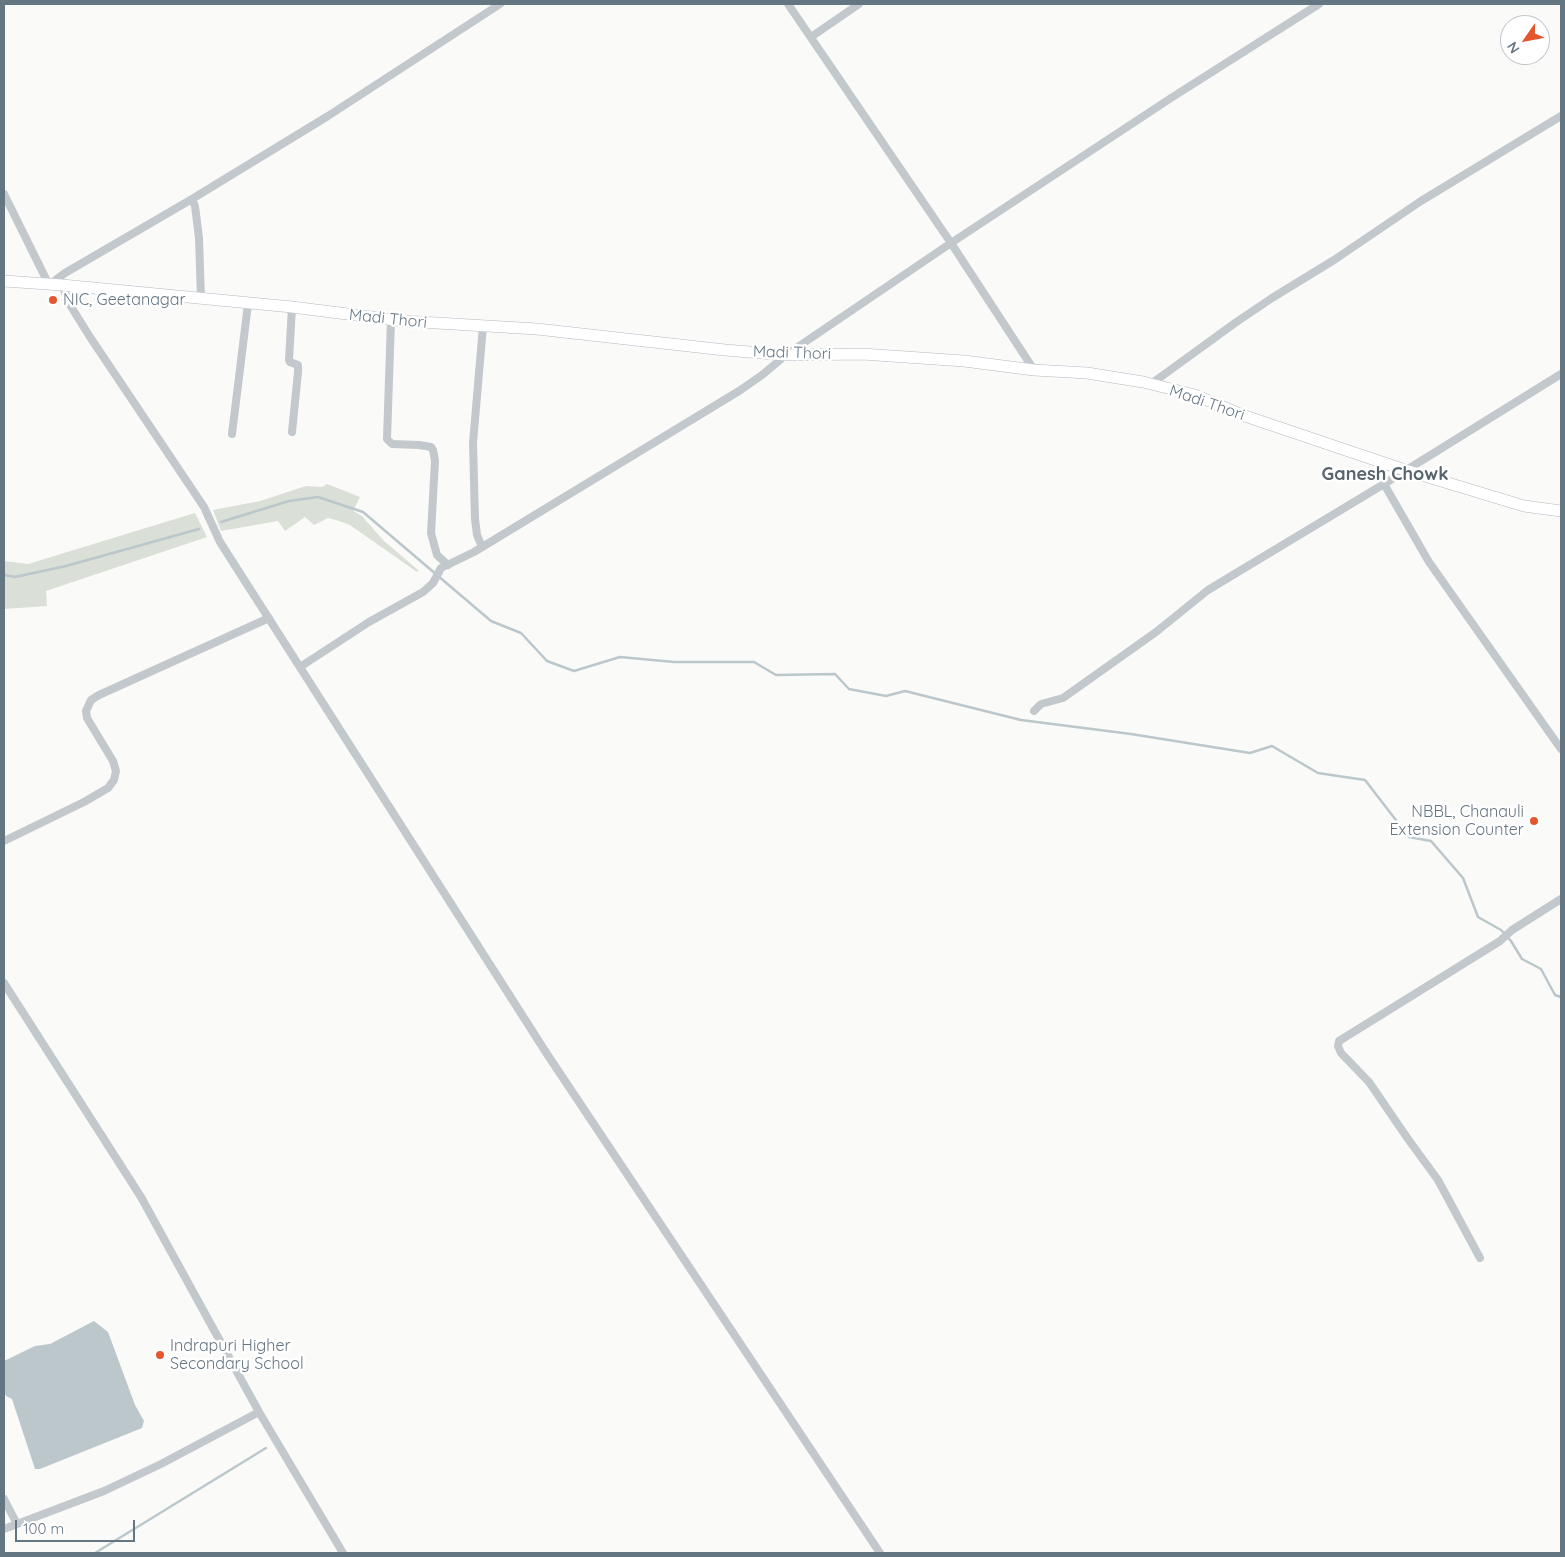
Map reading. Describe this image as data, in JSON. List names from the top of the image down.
{
  "streets": {
    "main road": ["Madi Thori"]
  },
  "districts": ["Ganesh Chowk"],
  "places": ["NIC, Geetanagar", "NBBL, Chanauli Extension Counter", "Indrapuri Higher Secondary School"],
  "scale_bar": "100 m",
  "north": "bottom left"
}
